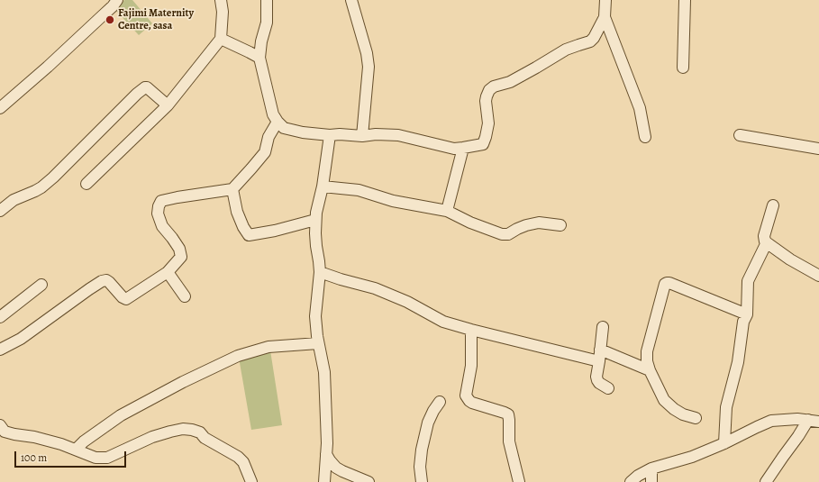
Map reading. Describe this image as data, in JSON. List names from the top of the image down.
{
  "places": ["Fajimi Maternity Centre, sasa"],
  "scale_bar": "100 m"
}
